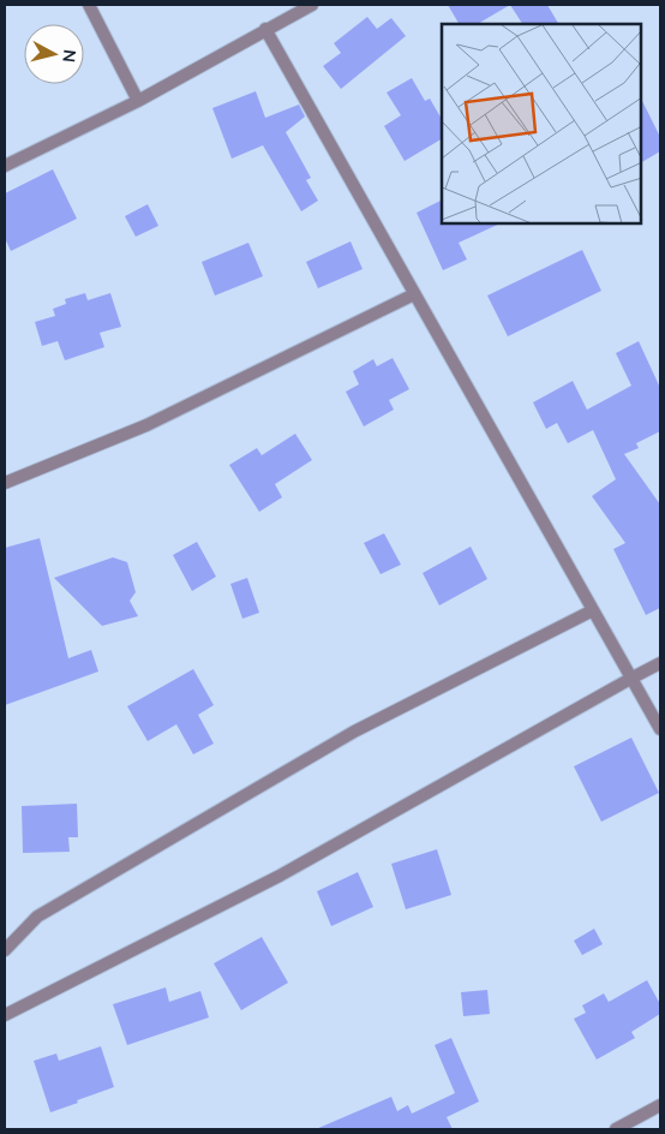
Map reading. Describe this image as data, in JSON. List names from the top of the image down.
{
  "north": "right"
}
